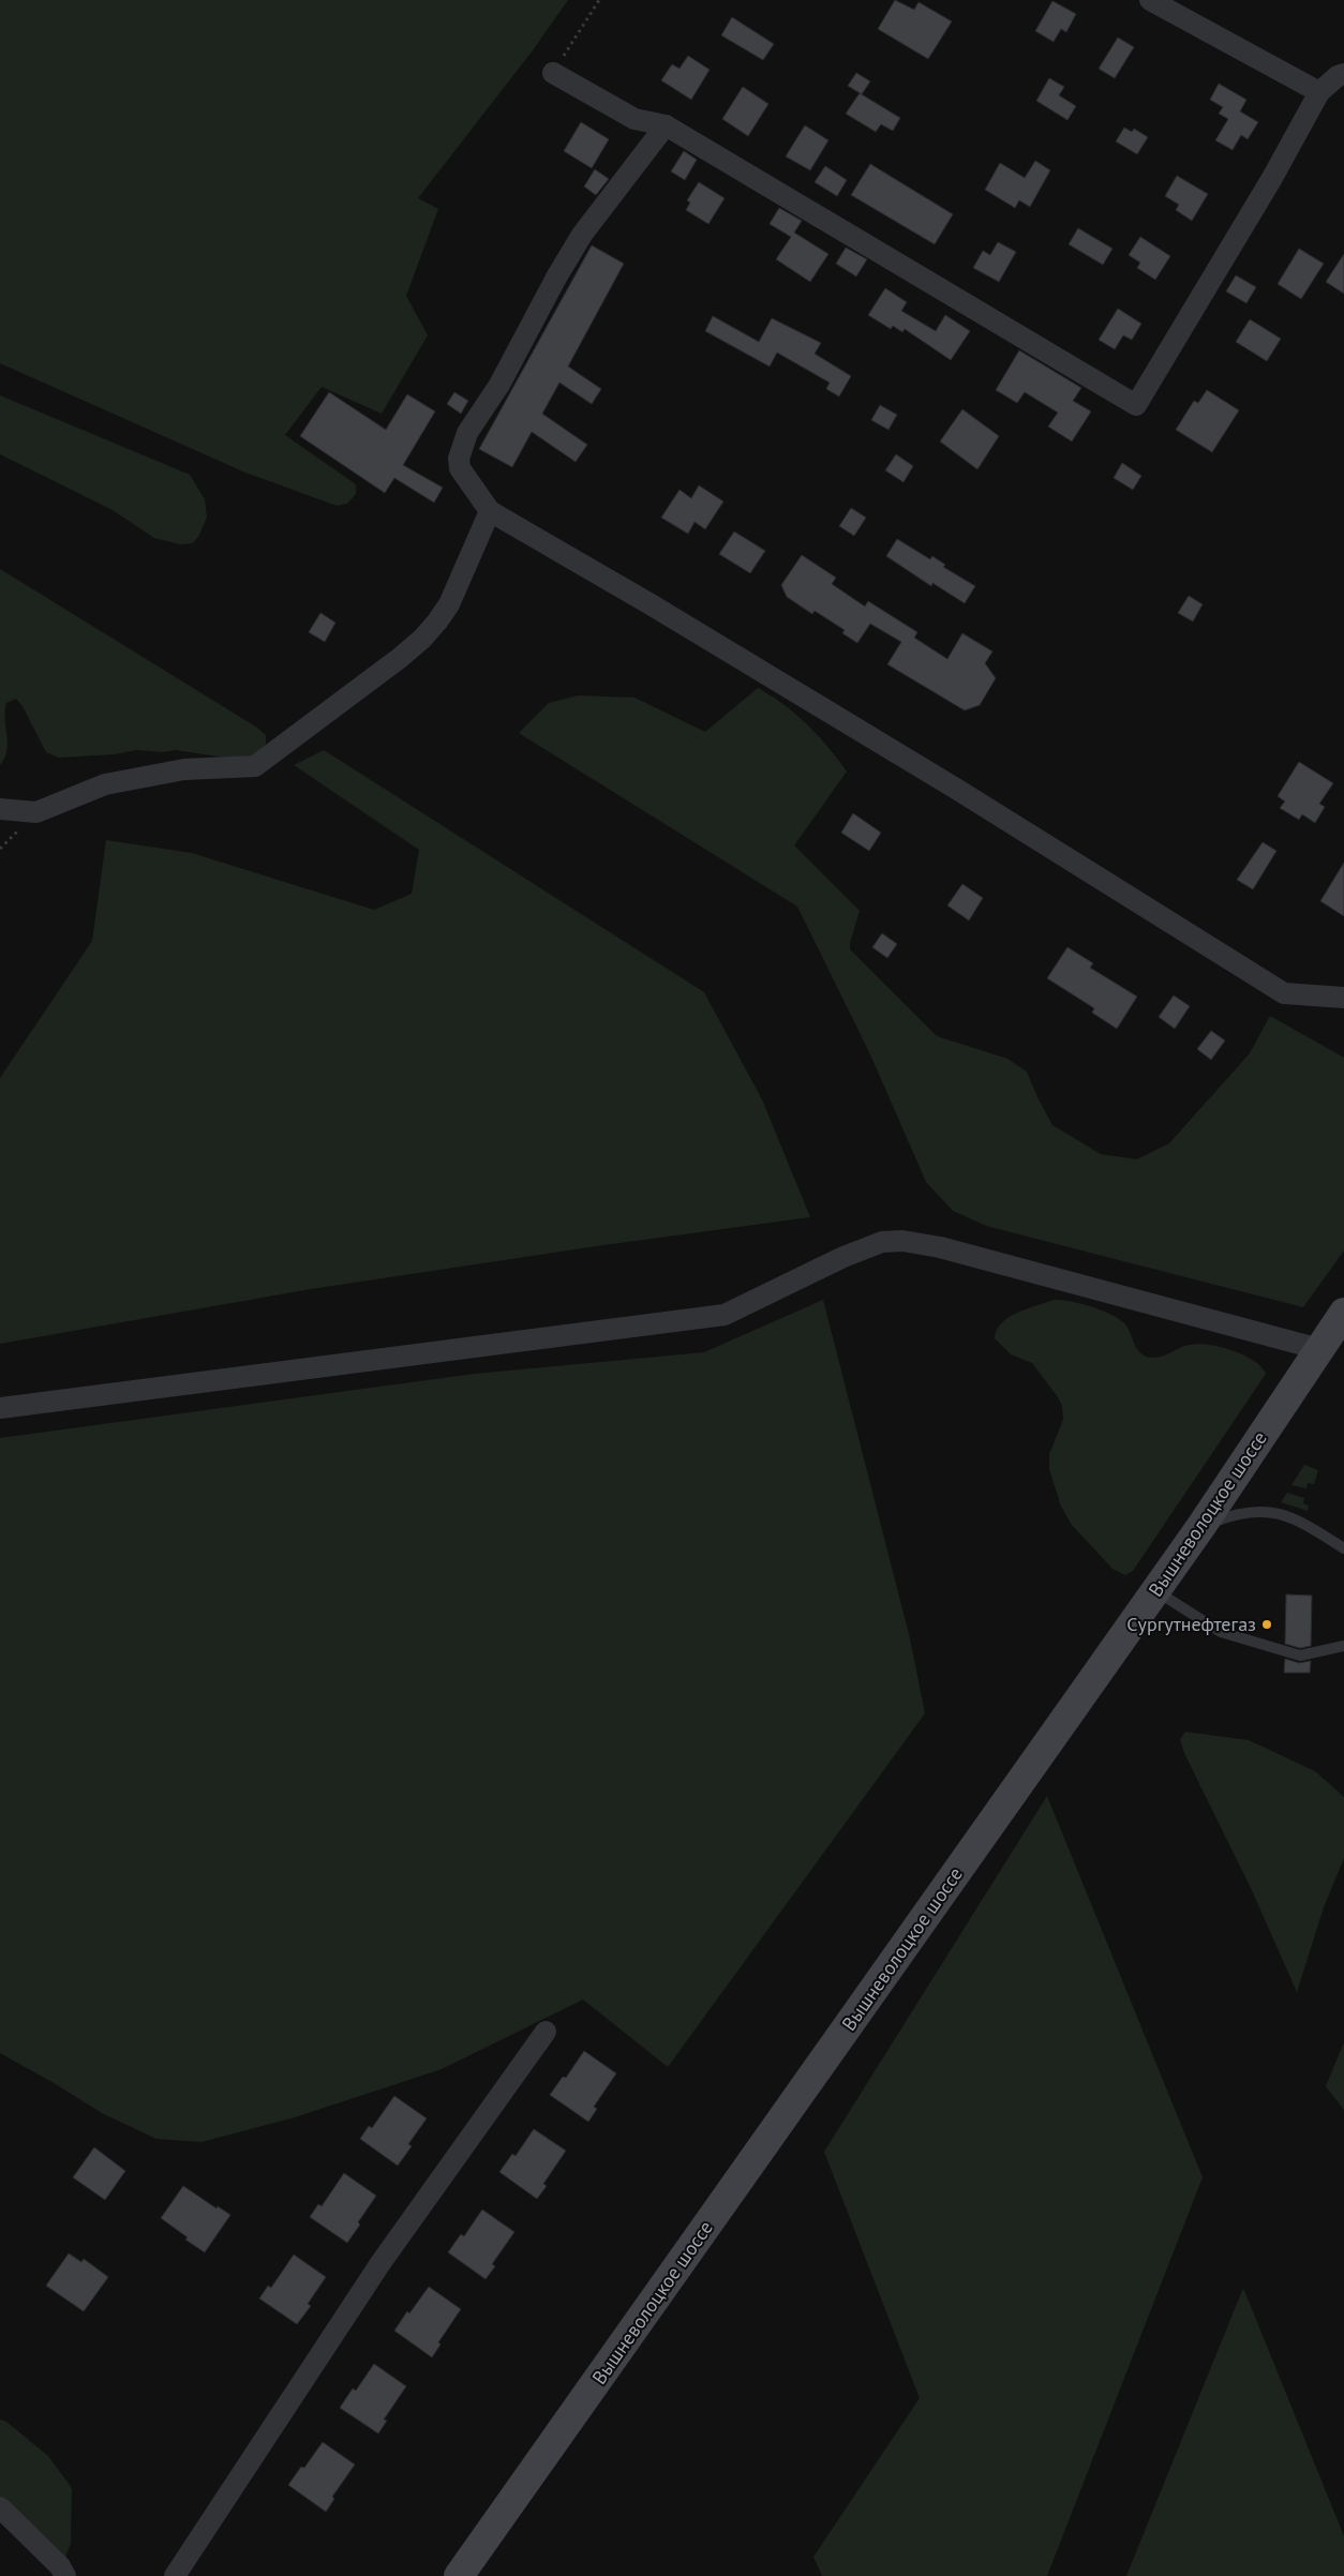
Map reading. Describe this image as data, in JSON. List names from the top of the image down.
{
  "streets": {
    "main road": ["Вышневолоцкое шоссе"]
  },
  "places": ["Сургутнефтегаз"]
}
